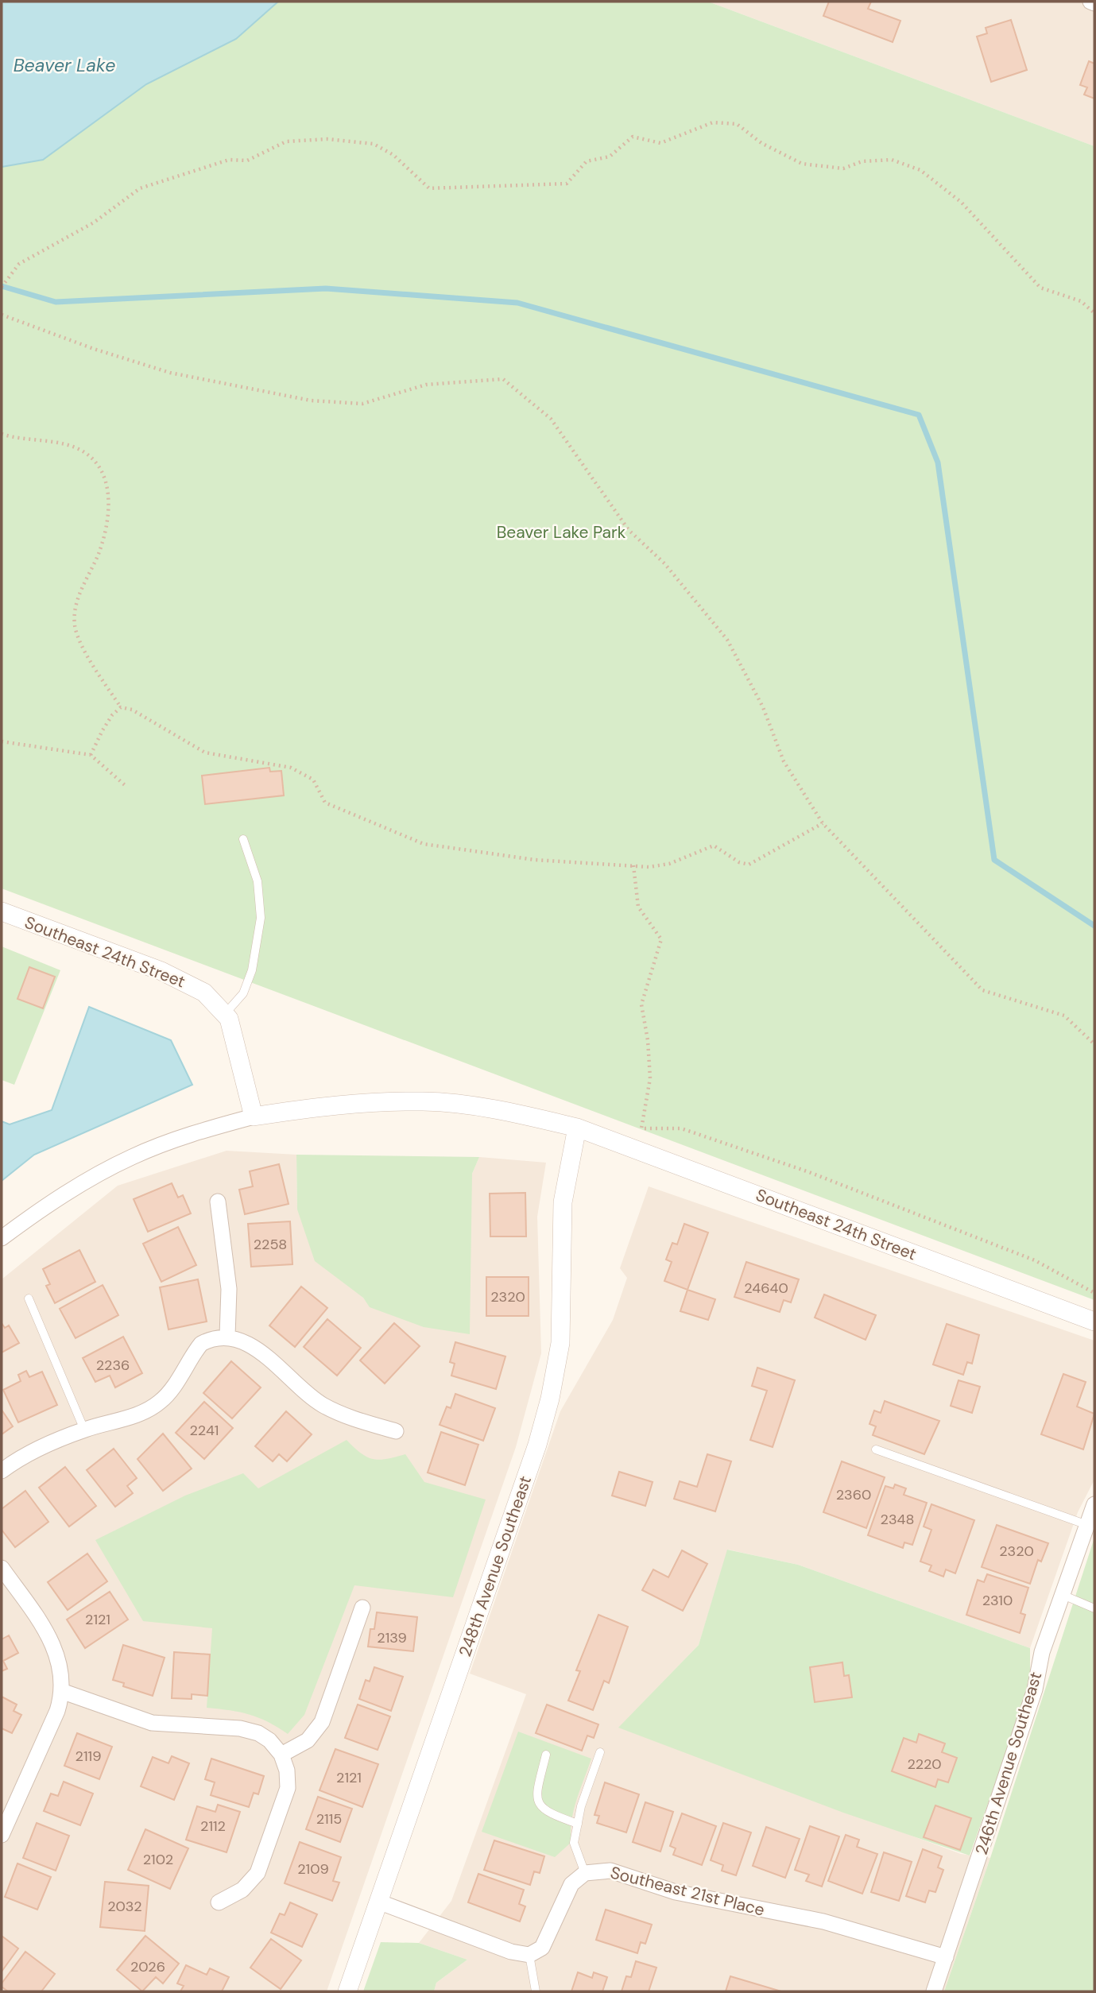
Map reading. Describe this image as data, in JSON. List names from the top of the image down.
{
  "streets": {
    "street": [
      "Southeast 24th Street",
      "248th Avenue Southeast",
      "246th Avenue Southeast",
      "Southeast 21st Place"
    ]
  },
  "crossings": [
    ["Southeast 24th Street", "248th Avenue Southeast"],
    ["246th Avenue Southeast", "Southeast 21st Place"]
  ],
  "water": ["Beaver Lake"],
  "parks": ["Beaver Lake Park"],
  "house_numbers": [
    "2258",
    "24640",
    "2320",
    "2236",
    "2241",
    "2360",
    "2348",
    "2320",
    "2310",
    "2121",
    "2139",
    "2119",
    "2220",
    "2121",
    "2115",
    "2112",
    "2102",
    "2109",
    "2032",
    "2026"
  ]
}
